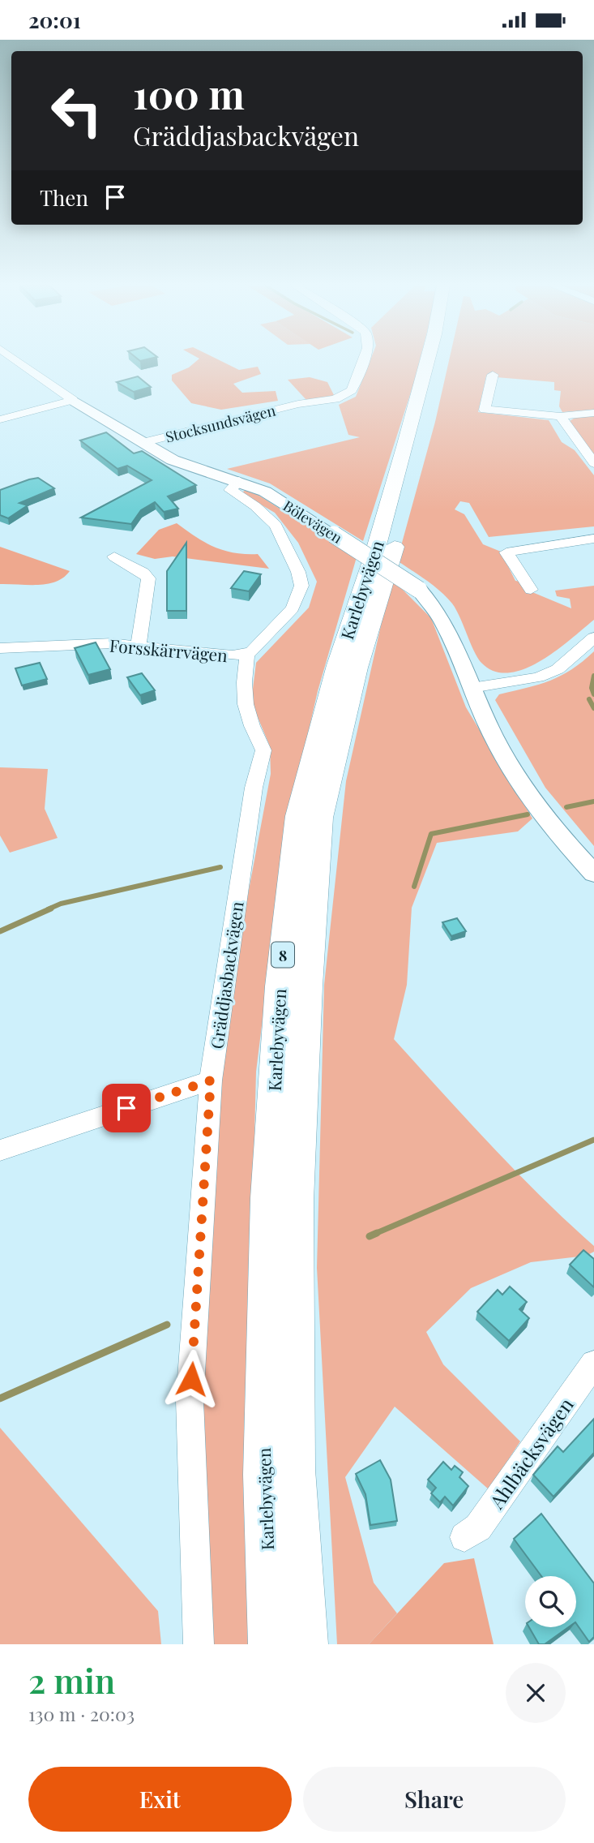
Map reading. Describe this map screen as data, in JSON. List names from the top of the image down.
{
  "streets": {
    "highway": ["Karlebyvägen", "8"],
    "main road": ["Bölevägen"],
    "street": [
      "Stocksundsvägen",
      "Forsskärrvägen",
      "Gräddjasbackvägen",
      "Ahlbäcksvägen"
    ]
  },
  "crossings": [
    ["Stocksundsvägen", "Bölevägen"],
    ["Bölevägen", "Forsskärrvägen"],
    ["Forsskärrvägen", "Gräddjasbackvägen"]
  ],
  "page": {
    "status": "20:01",
    "turn": ["100 m", "Gräddjasbackvägen"],
    "then": "Then",
    "heading": ["2 min", "130 m · 20:03"],
    "buttons": ["Exit", "Share"]
  }
}
